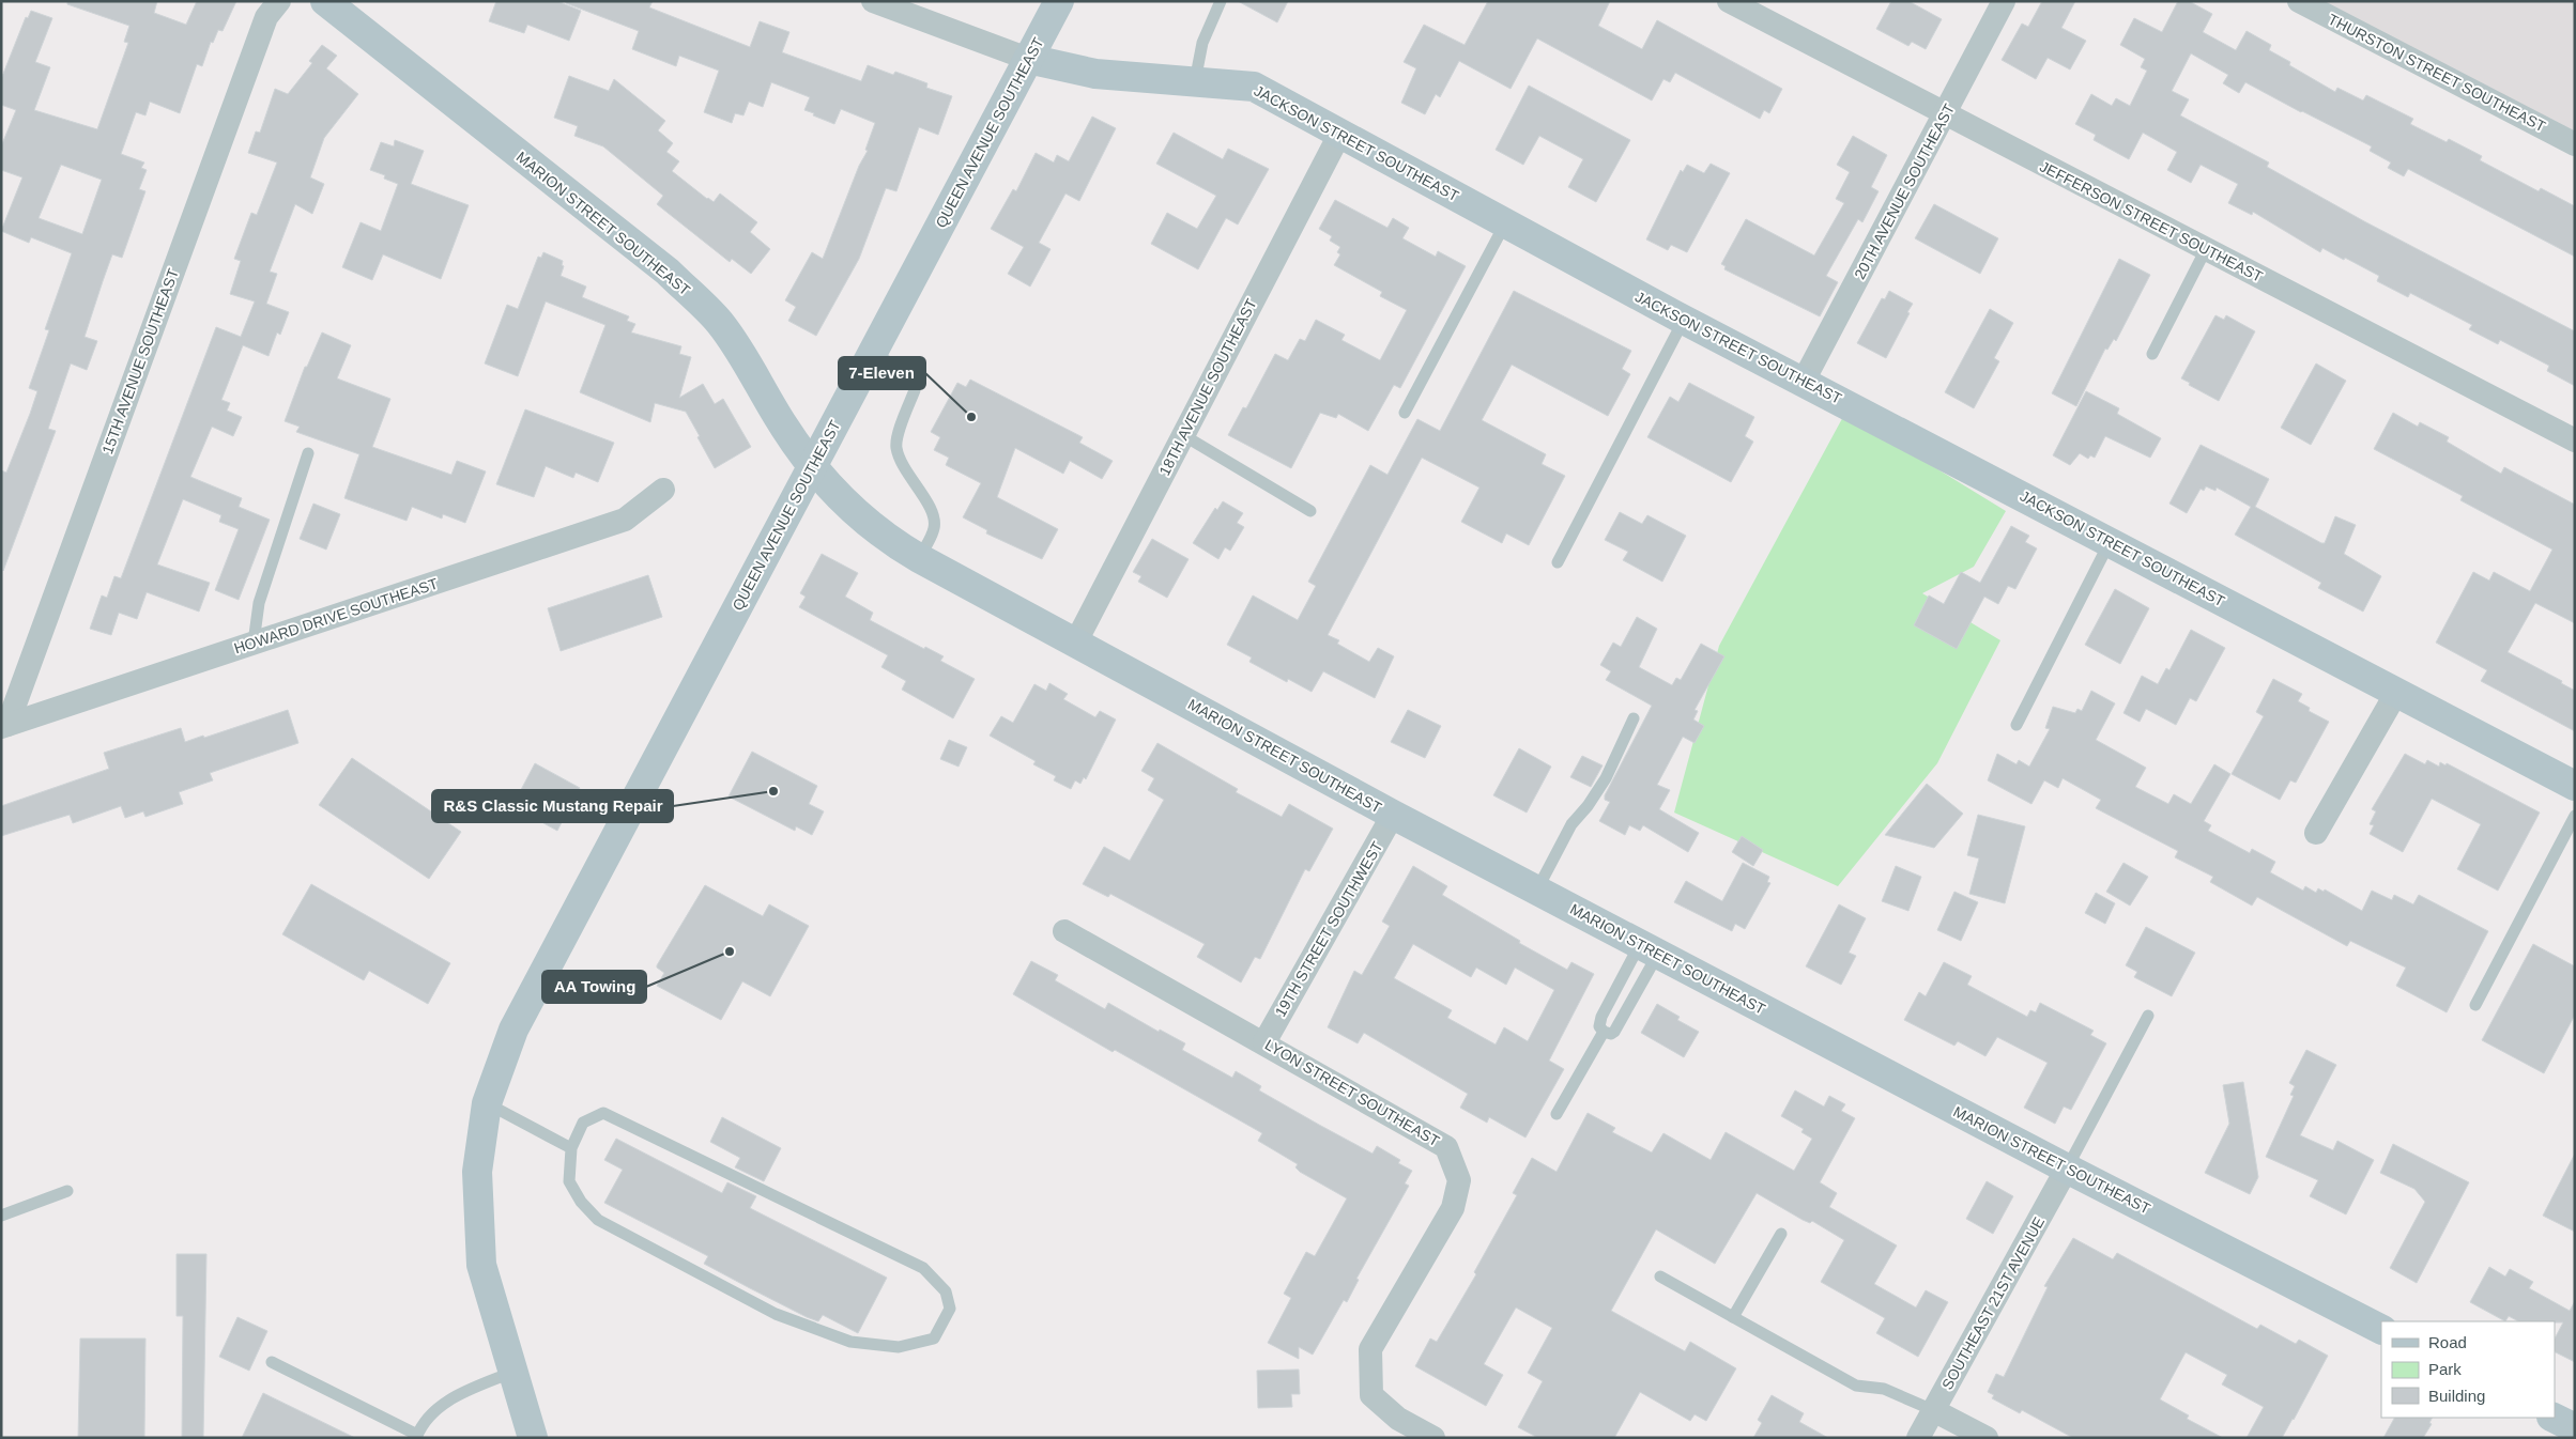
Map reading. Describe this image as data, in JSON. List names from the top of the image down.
{
  "streets": {
    "street": [
      "THURSTON STREET SOUTHEAST",
      "QUEEN AVENUE SOUTHEAST",
      "JACKSON STREET SOUTHEAST",
      "20TH AVENUE SOUTHEAST",
      "JEFFERSON STREET SOUTHEAST",
      "MARION STREET SOUTHEAST",
      "15TH AVENUE SOUTHEAST",
      "18TH AVENUE SOUTHEAST",
      "HOWARD DRIVE SOUTHEAST",
      "19TH STREET SOUTHWEST",
      "LYON STREET SOUTHEAST",
      "SOUTHEAST 21ST AVENUE"
    ]
  },
  "crossings": [
    ["QUEEN AVENUE SOUTHEAST", "JACKSON STREET SOUTHEAST"],
    ["QUEEN AVENUE SOUTHEAST", "MARION STREET SOUTHEAST"],
    ["JACKSON STREET SOUTHEAST", "20TH AVENUE SOUTHEAST"],
    ["JACKSON STREET SOUTHEAST", "18TH AVENUE SOUTHEAST"],
    ["20TH AVENUE SOUTHEAST", "JEFFERSON STREET SOUTHEAST"],
    ["MARION STREET SOUTHEAST", "18TH AVENUE SOUTHEAST"],
    ["MARION STREET SOUTHEAST", "19TH STREET SOUTHWEST"],
    ["MARION STREET SOUTHEAST", "SOUTHEAST 21ST AVENUE"],
    ["15TH AVENUE SOUTHEAST", "HOWARD DRIVE SOUTHEAST"],
    ["19TH STREET SOUTHWEST", "LYON STREET SOUTHEAST"]
  ],
  "places": ["7-Eleven", "R&S Classic Mustang Repair", "AA Towing"],
  "legend": ["Road", "Park", "Building"]
}
